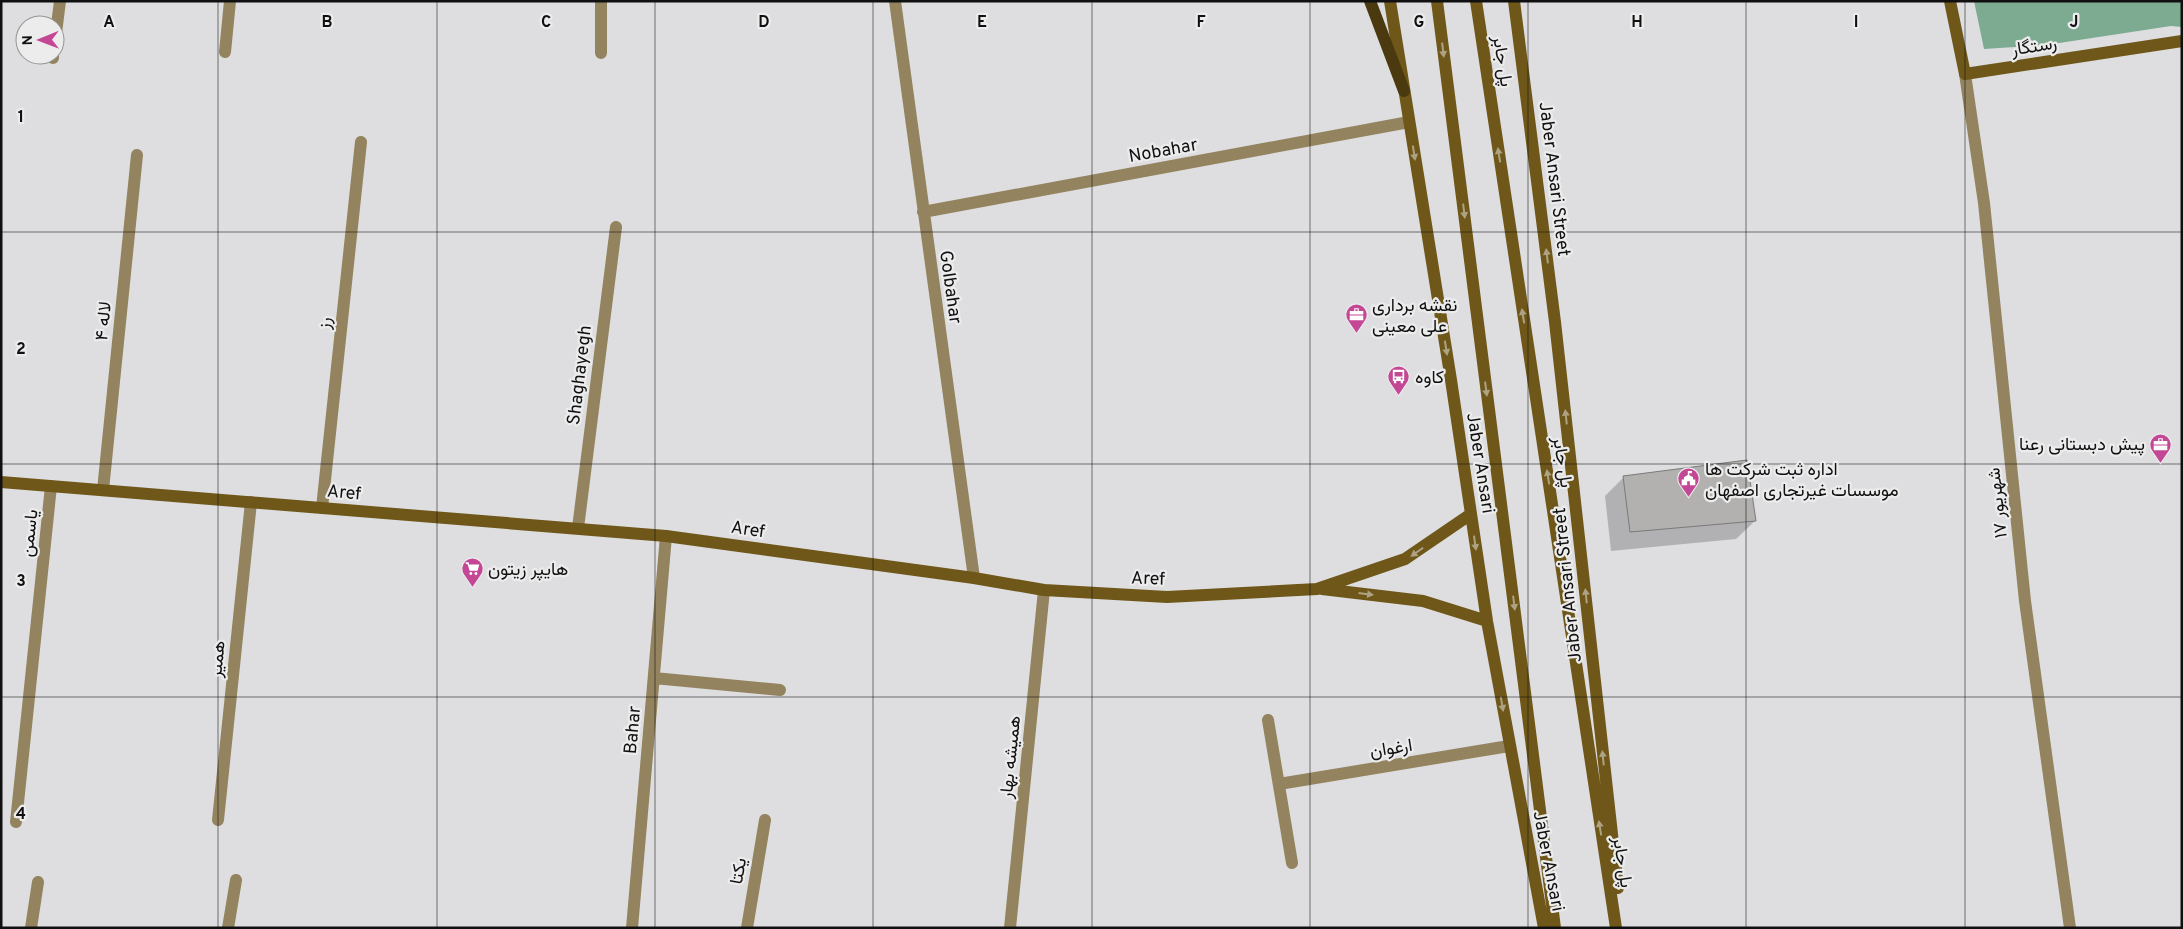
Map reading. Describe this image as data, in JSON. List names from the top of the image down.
{
  "streets": {
    "main road": [
      "رستگار",
      "پل جابر",
      "Jaber Ansari Street",
      "Jaber Ansari",
      "Aref"
    ],
    "street": [
      "Nobahar",
      "Golbahar",
      "لاله ۴",
      "رز",
      "Shaghayegh",
      "۱۷ شهریور",
      "یاسمن",
      "همیر",
      "Bahar",
      "ارغوان",
      "همیشه بهار",
      "یکتا"
    ]
  },
  "crossings": [
    ["رستگار", "۱۷ شهریور"],
    ["Nobahar", "Golbahar"],
    ["Nobahar", "Jaber Ansari"],
    ["Golbahar", "Aref"],
    ["لاله ۴", "Aref"],
    ["رز", "Aref"],
    ["Shaghayegh", "Aref"],
    ["Jaber Ansari", "Aref"],
    ["Jaber Ansari", "ارغوان"],
    ["Aref", "یاسمن"],
    ["Aref", "همیر"],
    ["Aref", "Bahar"],
    ["Aref", "همیشه بهار"]
  ],
  "places": {
    "office": ["نقشه برداری علی معینی", "پیش دبستانی رعنا"],
    "bus stop": ["کاوه"],
    "public building": ["اداره ثبت شرکت ها موسسات غیرتجاری اصفهان"],
    "supermarket": ["هایپر زیتون"]
  },
  "north": "left",
  "grid": {
    "columns": [
      "A",
      "B",
      "C",
      "D",
      "E",
      "F",
      "G",
      "H",
      "I",
      "J"
    ],
    "rows": [
      "1",
      "2",
      "3",
      "4"
    ]
  }
}
